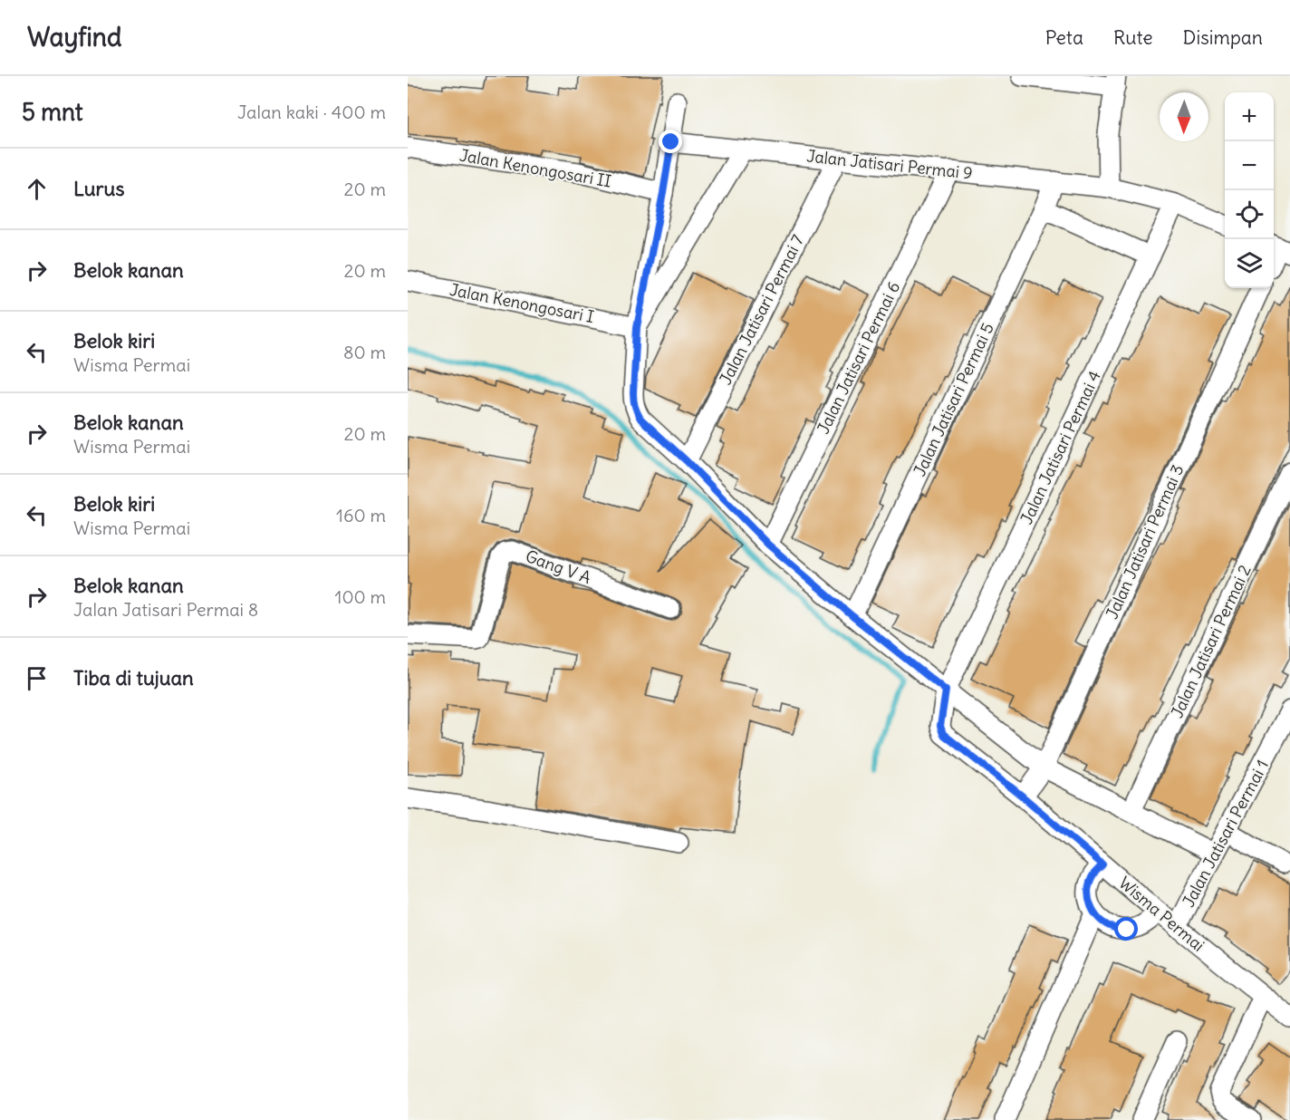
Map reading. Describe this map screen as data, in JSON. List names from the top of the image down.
{
  "streets": {
    "street": [
      "Jalan Jatisari Permai 9",
      "Jalan Kenongosari II",
      "Jalan Kenongosari I",
      "Jalan Jatisari Permai 7",
      "Jalan Jatisari Permai 6",
      "Jalan Jatisari Permai 5",
      "Jalan Jatisari Permai 4",
      "Jalan Jatisari Permai 3",
      "Gang V A",
      "Jalan Jatisari Permai 2",
      "Jalan Jatisari Permai 1",
      "Wisma Permai"
    ]
  },
  "crossings": [
    ["Jalan Jatisari Permai 9", "Jalan Jatisari Permai 7"],
    ["Jalan Jatisari Permai 9", "Jalan Jatisari Permai 6"],
    ["Jalan Jatisari Permai 9", "Jalan Jatisari Permai 5"],
    ["Jalan Jatisari Permai 9", "Jalan Jatisari Permai 4"],
    ["Jalan Jatisari Permai 4", "Wisma Permai"],
    ["Jalan Jatisari Permai 3", "Wisma Permai"],
    ["Jalan Jatisari Permai 1", "Wisma Permai"]
  ],
  "north": "bottom",
  "page": {
    "header": "Wayfind",
    "nav": ["Peta", "Rute", "Disimpan"],
    "heading": ["5 mnt", "Jalan kaki · 400 m"],
    "map_buttons": ["+", "−"],
    "list": [
      ["Lurus", "20 m"],
      ["Belok kanan", "20 m"],
      ["Belok kiri", "Wisma Permai", "80 m"],
      ["Belok kanan", "Wisma Permai", "20 m"],
      ["Belok kiri", "Wisma Permai", "160 m"],
      ["Belok kanan", "Jalan Jatisari Permai 8", "100 m"],
      "Tiba di tujuan"
    ]
  }
}
